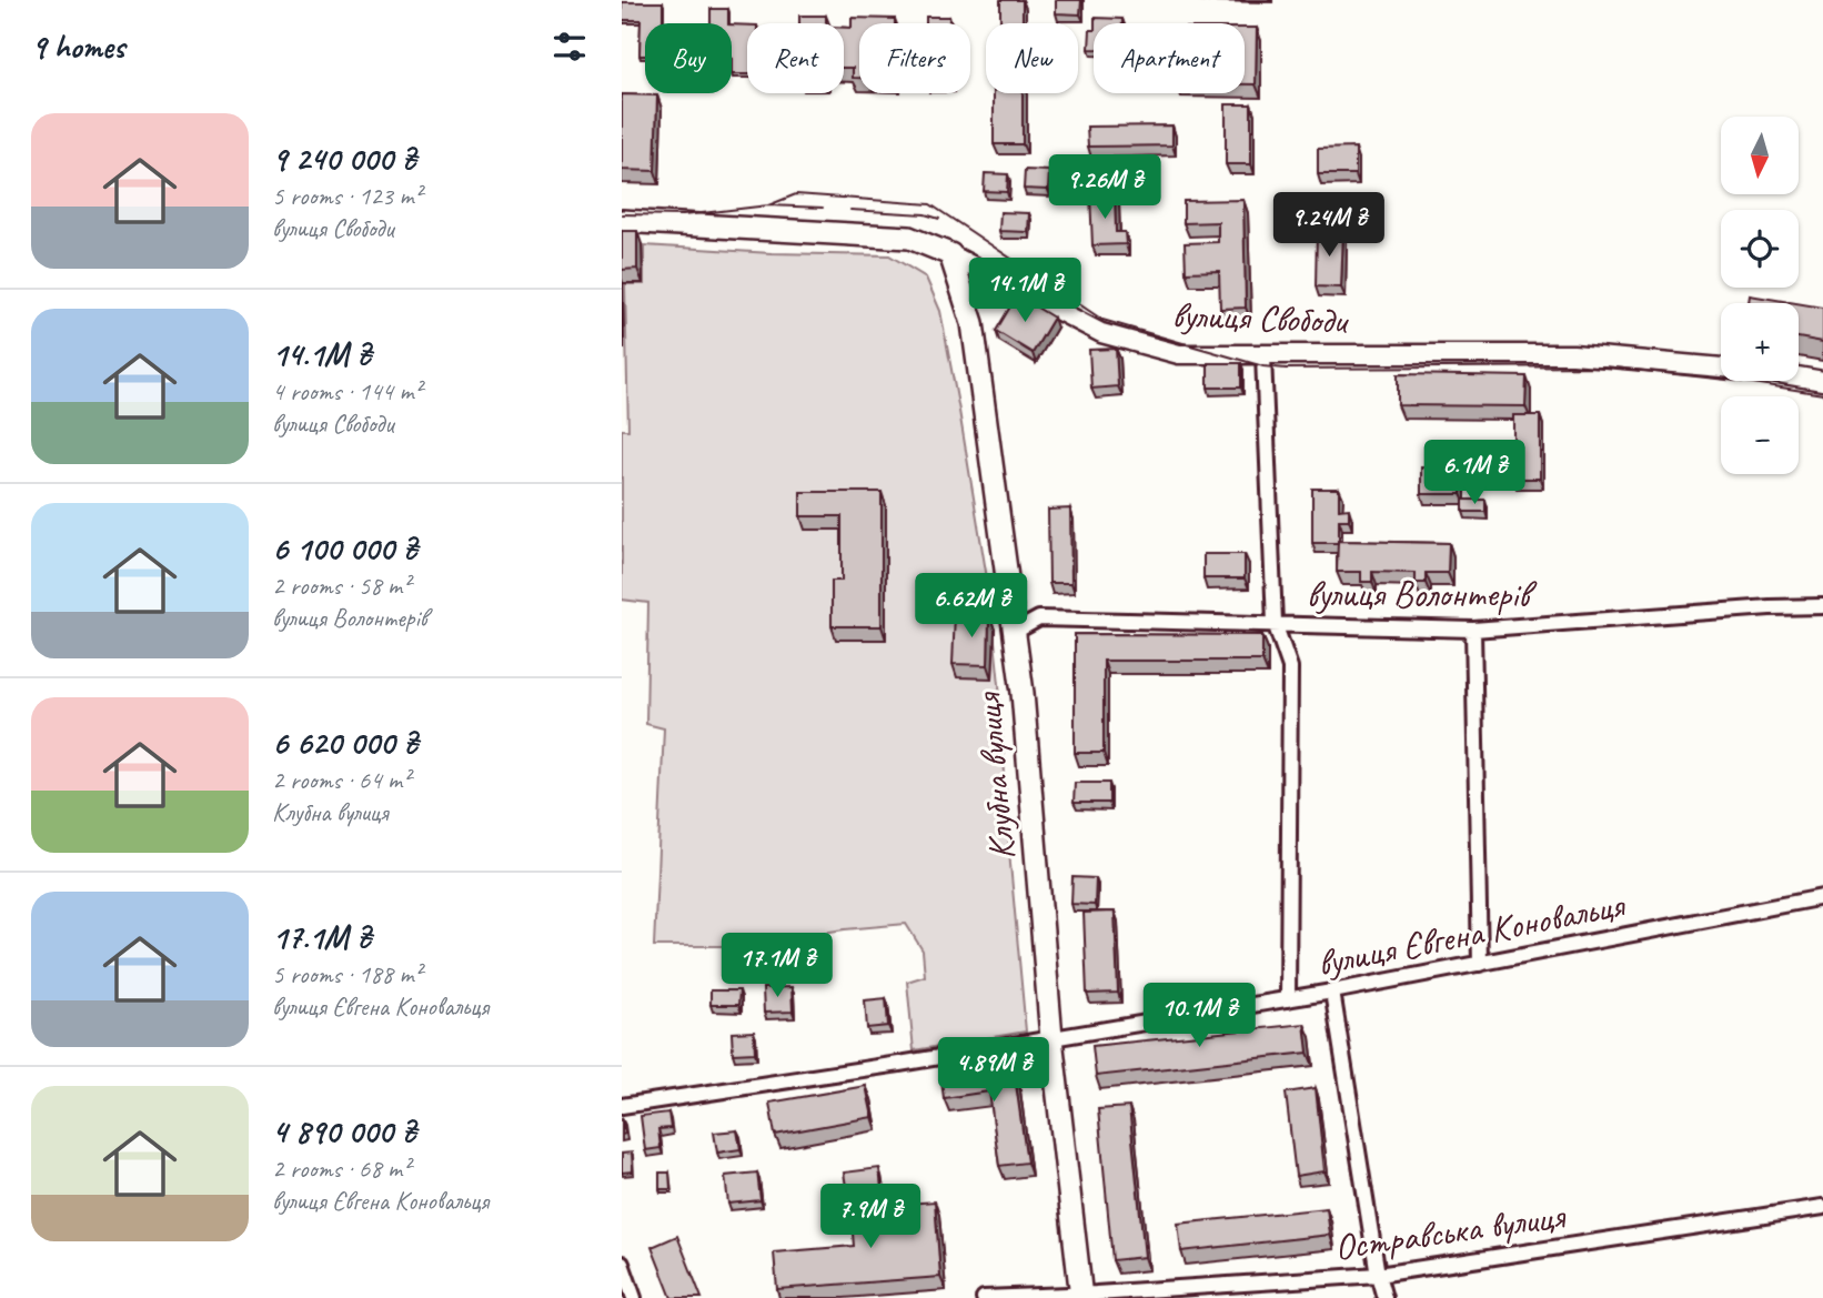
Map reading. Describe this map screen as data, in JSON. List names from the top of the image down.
{
  "streets": {
    "main road": ["вулиця Свободи", "Клубна вулиця"],
    "street": ["вулиця Волонтерів", "вулиця Євгена Коновальця", "Остравська вулиця"]
  },
  "crossings": [
    ["вулиця Свободи", "Клубна вулиця"],
    ["вулиця Волонтерів", "Клубна вулиця"],
    ["Клубна вулиця", "вулиця Євгена Коновальця"],
    ["Клубна вулиця", "Остравська вулиця"]
  ],
  "north": "bottom",
  "page": {
    "heading": "9 homes",
    "chip": [
      "Buy",
      "Rent",
      "Filters",
      "New",
      "Apartment"
    ],
    "list": [
      {
        "name": "9 240 000 ₴",
        "note": "5 rooms · 123 m² · вулиця Свободи"
      },
      {
        "name": "14.1M ₴",
        "note": "4 rooms · 144 m² · вулиця Свободи"
      },
      {
        "name": "6 100 000 ₴",
        "note": "2 rooms · 58 m² · вулиця Волонтерів"
      },
      {
        "name": "6 620 000 ₴",
        "note": "2 rooms · 64 m² · Клубна вулиця"
      },
      {
        "name": "17.1M ₴",
        "note": "5 rooms · 188 m² · вулиця Євгена Коновальця"
      },
      {
        "name": "4 890 000 ₴",
        "note": "2 rooms · 68 m² · вулиця Євгена Коновальця"
      }
    ],
    "map_buttons": ["+", "−"],
    "price": [
      "9.26M ₴",
      "9.24M ₴",
      "14.1M ₴",
      "6.1M ₴",
      "6.62M ₴",
      "17.1M ₴",
      "10.1M ₴",
      "4.89M ₴",
      "7.9M ₴"
    ]
  }
}
